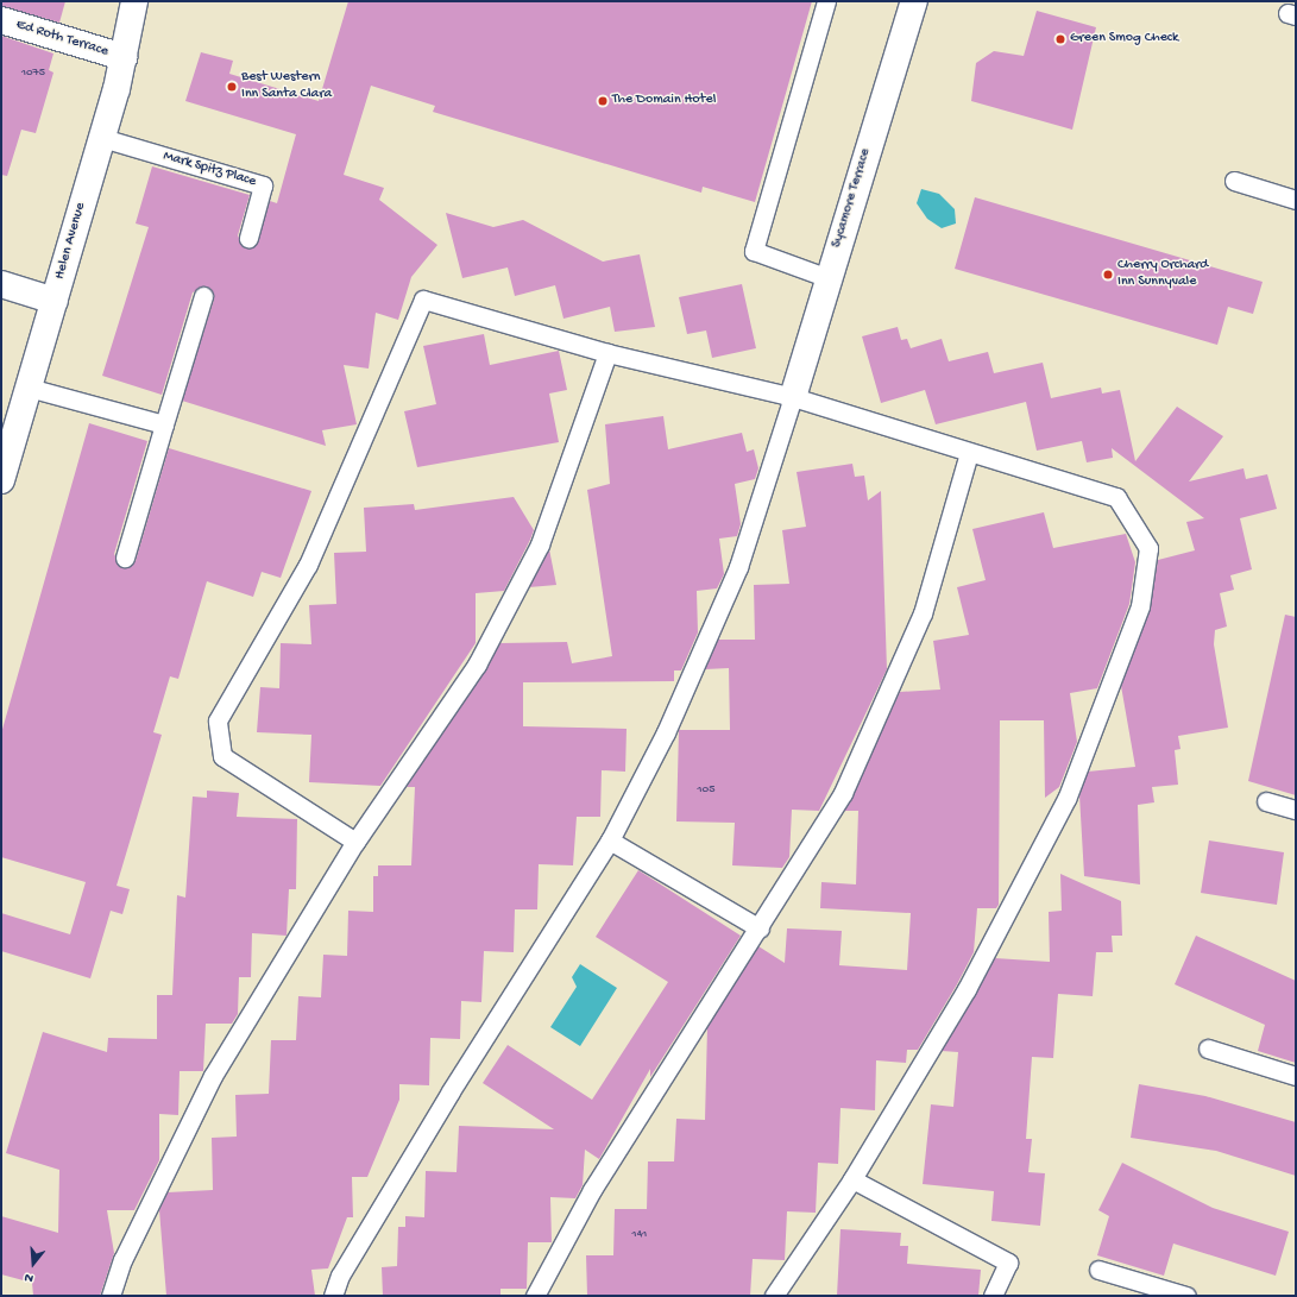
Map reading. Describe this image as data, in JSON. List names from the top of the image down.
{
  "streets": {
    "street": ["Ed Roth Terrace", "Sycamore Terrace", "Helen Avenue"],
    "lane": ["Mark Spitz Place"]
  },
  "crossings": [
    ["Ed Roth Terrace", "Helen Avenue"],
    ["Mark Spitz Place", "Helen Avenue"]
  ],
  "places": [
    "Green Smog Check",
    "Best Western Inn Santa Clara",
    "The Domain Hotel",
    "Cherry Orchard Inn Sunnyvale"
  ],
  "house_numbers": ["1075", "105", "141"],
  "north": "bottom"
}
